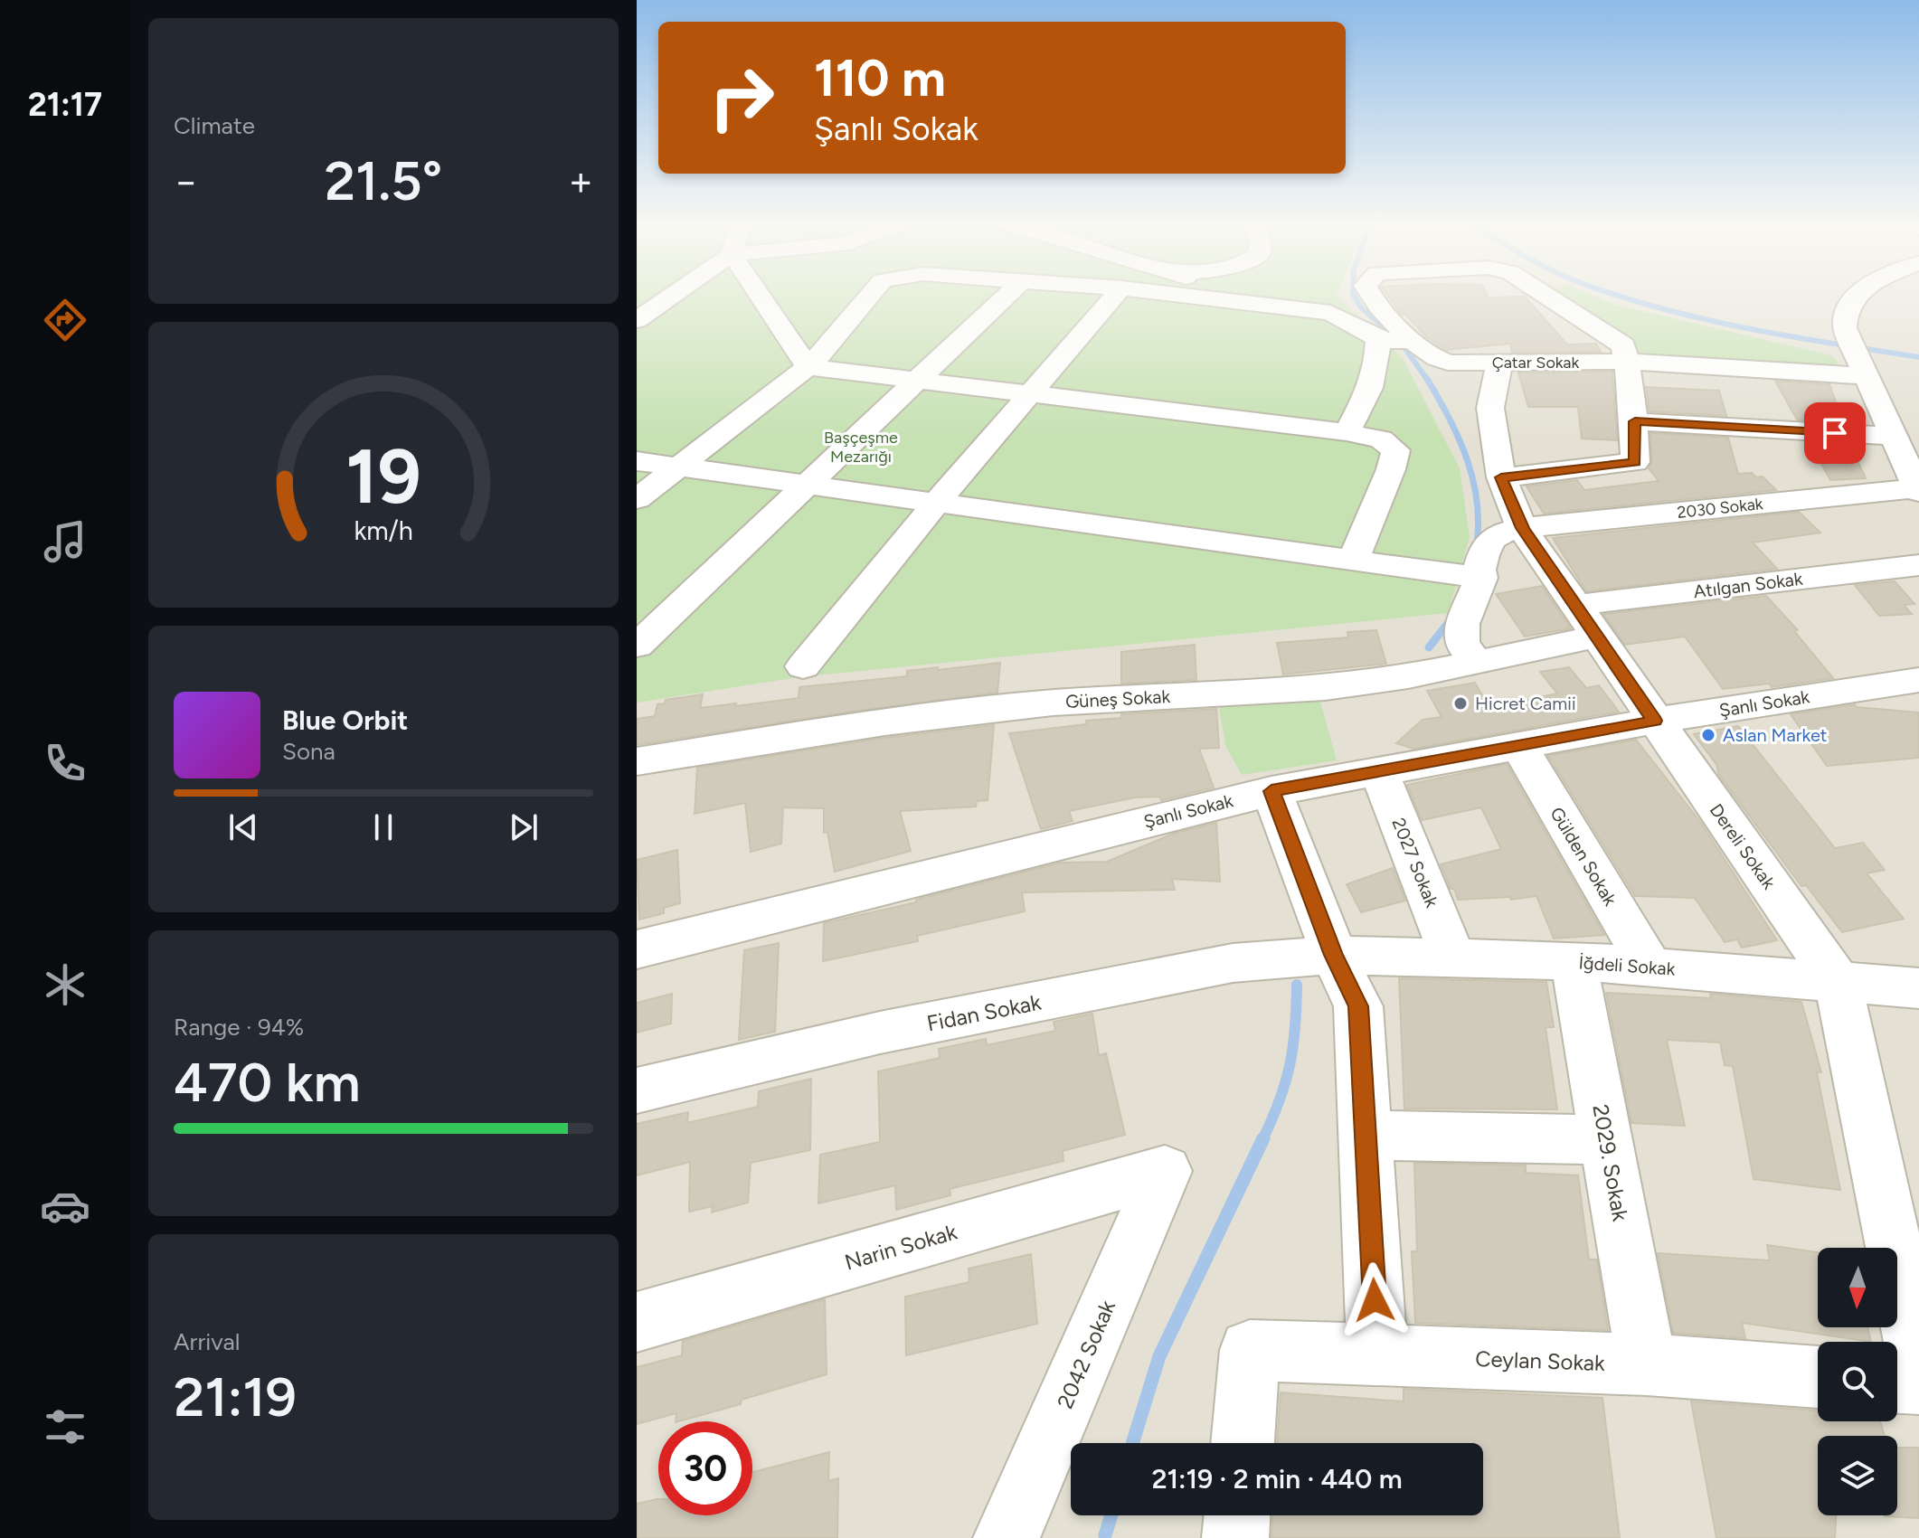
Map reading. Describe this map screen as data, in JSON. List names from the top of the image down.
{
  "streets": {
    "street": [
      "Çatar Sokak",
      "2030 Sokak",
      "Atılgan Sokak",
      "Güneş Sokak",
      "Şanlı Sokak",
      "Dereli Sokak",
      "Gülden Sokak",
      "2027 Sokak",
      "İğdeli Sokak",
      "Fidan Sokak",
      "2029. Sokak",
      "Narin Sokak",
      "2042 Sokak",
      "Ceylan Sokak"
    ]
  },
  "crossings": [
    ["Çatar Sokak", "Dereli Sokak"],
    ["2030 Sokak", "Dereli Sokak"],
    ["Atılgan Sokak", "Güneş Sokak"],
    ["Atılgan Sokak", "Dereli Sokak"],
    ["Güneş Sokak", "Dereli Sokak"],
    ["Şanlı Sokak", "Dereli Sokak"],
    ["Şanlı Sokak", "Gülden Sokak"],
    ["Şanlı Sokak", "2027 Sokak"],
    ["Dereli Sokak", "İğdeli Sokak"],
    ["Gülden Sokak", "İğdeli Sokak"],
    ["2027 Sokak", "İğdeli Sokak"],
    ["İğdeli Sokak", "Fidan Sokak"],
    ["İğdeli Sokak", "2029. Sokak"],
    ["2029. Sokak", "Ceylan Sokak"],
    ["Narin Sokak", "2042 Sokak"]
  ],
  "parks": ["Başçeşme Mezarığı"],
  "places": ["Hicret Camii", "Aslan Market"],
  "north": "bottom",
  "page": {
    "tabs": "21:17",
    "tile": [
      "Climate",
      ["Range · 94%", "470 km"],
      ["Arrival", "21:19"]
    ],
    "turn": ["110 m", "Şanlı Sokak"],
    "heat": ["−", "21.5°", "+"],
    "song": ["Blue Orbit", "Sona"],
    "limit": "30",
    "trip": "21:19 · 2 min · 440 m",
    "gauge": ["19", "km/h"]
  }
}
